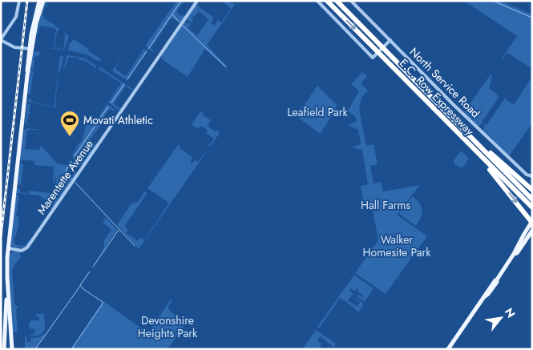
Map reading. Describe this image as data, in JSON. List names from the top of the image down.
{
  "streets": {
    "highway": ["E.C. Row Expressway"],
    "street": ["North Service Road", "Marentette Avenue"]
  },
  "parks": [
    "Leafield Park",
    "Hall Farms",
    "Walker Homesite Park",
    "Devonshire Heights Park"
  ],
  "places": {
    "sports": ["Movati Athletic"]
  },
  "north": "top right"
}
